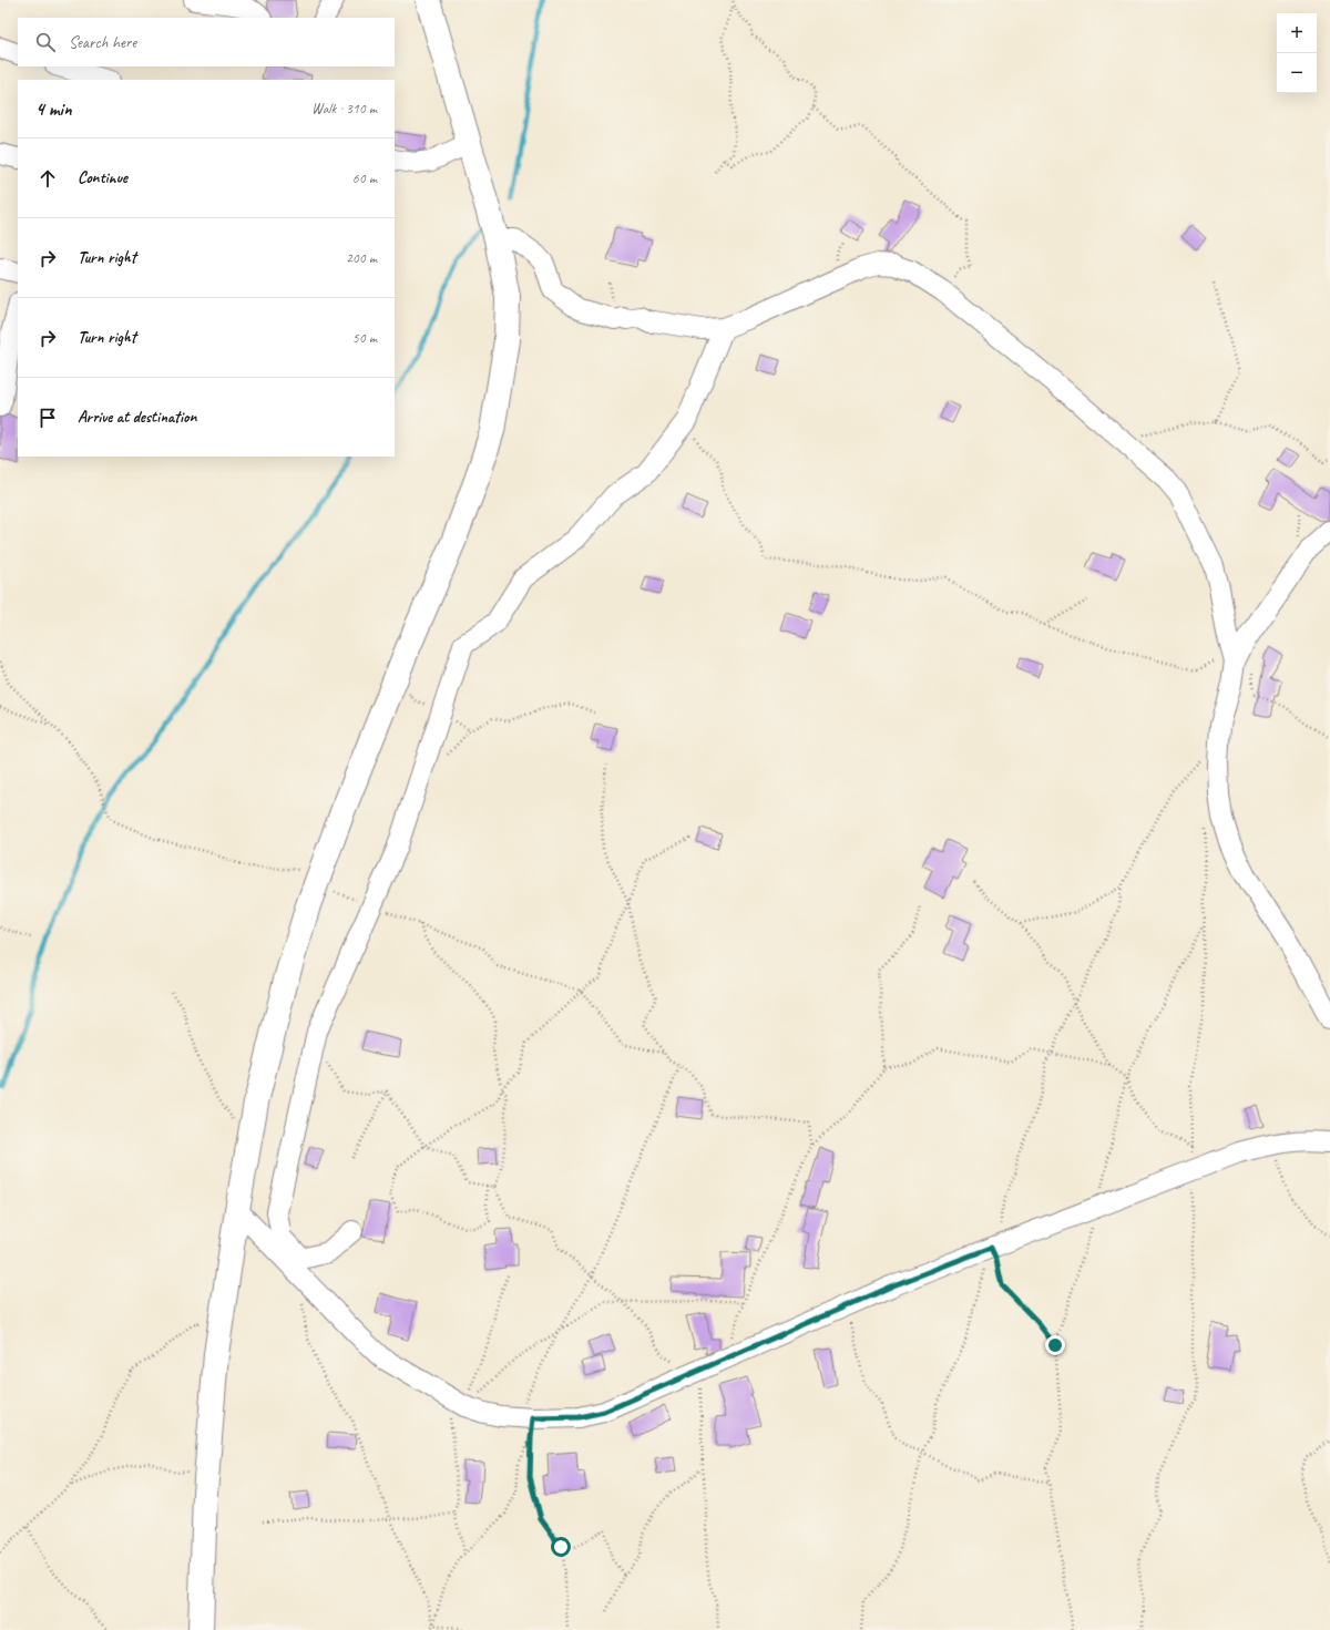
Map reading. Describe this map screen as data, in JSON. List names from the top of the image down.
{
  "page": {
    "map_buttons": ["+", "−"],
    "search": "Search here",
    "heading": ["4 min", "Walk · 310 m"],
    "list": [
      ["Continue", "60 m"],
      ["Turn right", "200 m"],
      ["Turn right", "50 m"],
      "Arrive at destination"
    ]
  }
}
